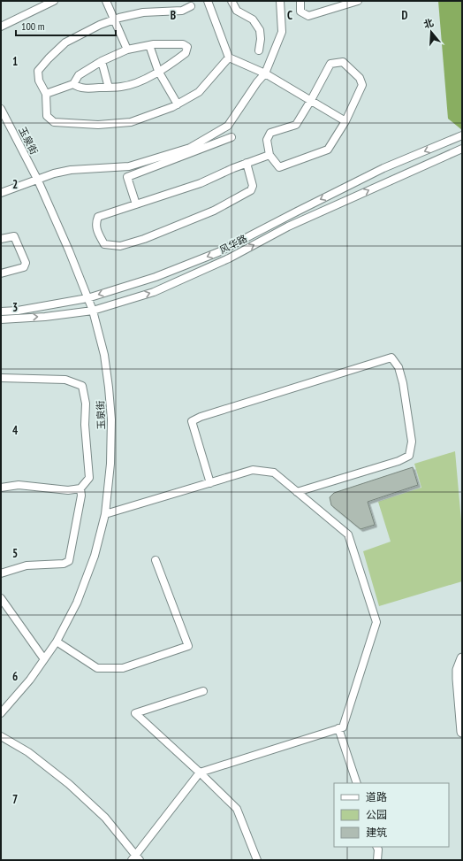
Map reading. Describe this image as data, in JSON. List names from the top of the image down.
{
  "streets": {
    "street": ["玉泉街", "风华路"]
  },
  "crossings": [
    ["玉泉街", "风华路"]
  ],
  "legend": ["道路", "公园", "建筑"],
  "scale_bar": "100 m",
  "north": "top",
  "grid": {
    "columns": ["B", "C", "D"],
    "rows": [
      "1",
      "2",
      "3",
      "4",
      "5",
      "6",
      "7"
    ]
  }
}
